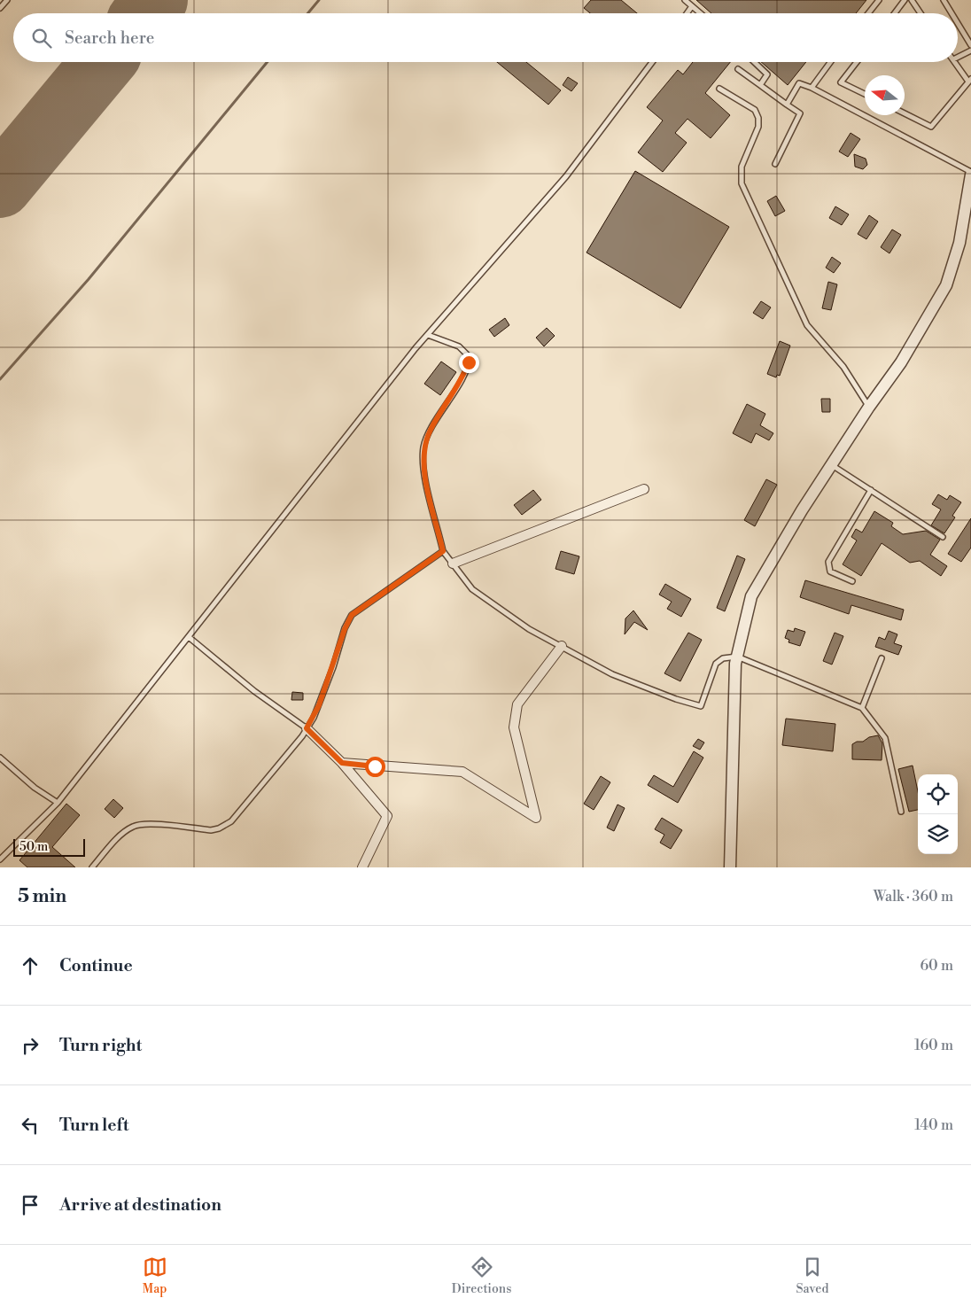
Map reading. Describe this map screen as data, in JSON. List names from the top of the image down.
{
  "scale_bar": "50 m",
  "north": "left",
  "page": {
    "search": "Search here",
    "scale": "50 m",
    "heading": ["5 min", "Walk · 360 m"],
    "list": [
      ["Continue", "60 m"],
      ["Turn right", "160 m"],
      ["Turn left", "140 m"],
      "Arrive at destination"
    ],
    "nav": ["Map", "Directions", "Saved"]
  }
}
